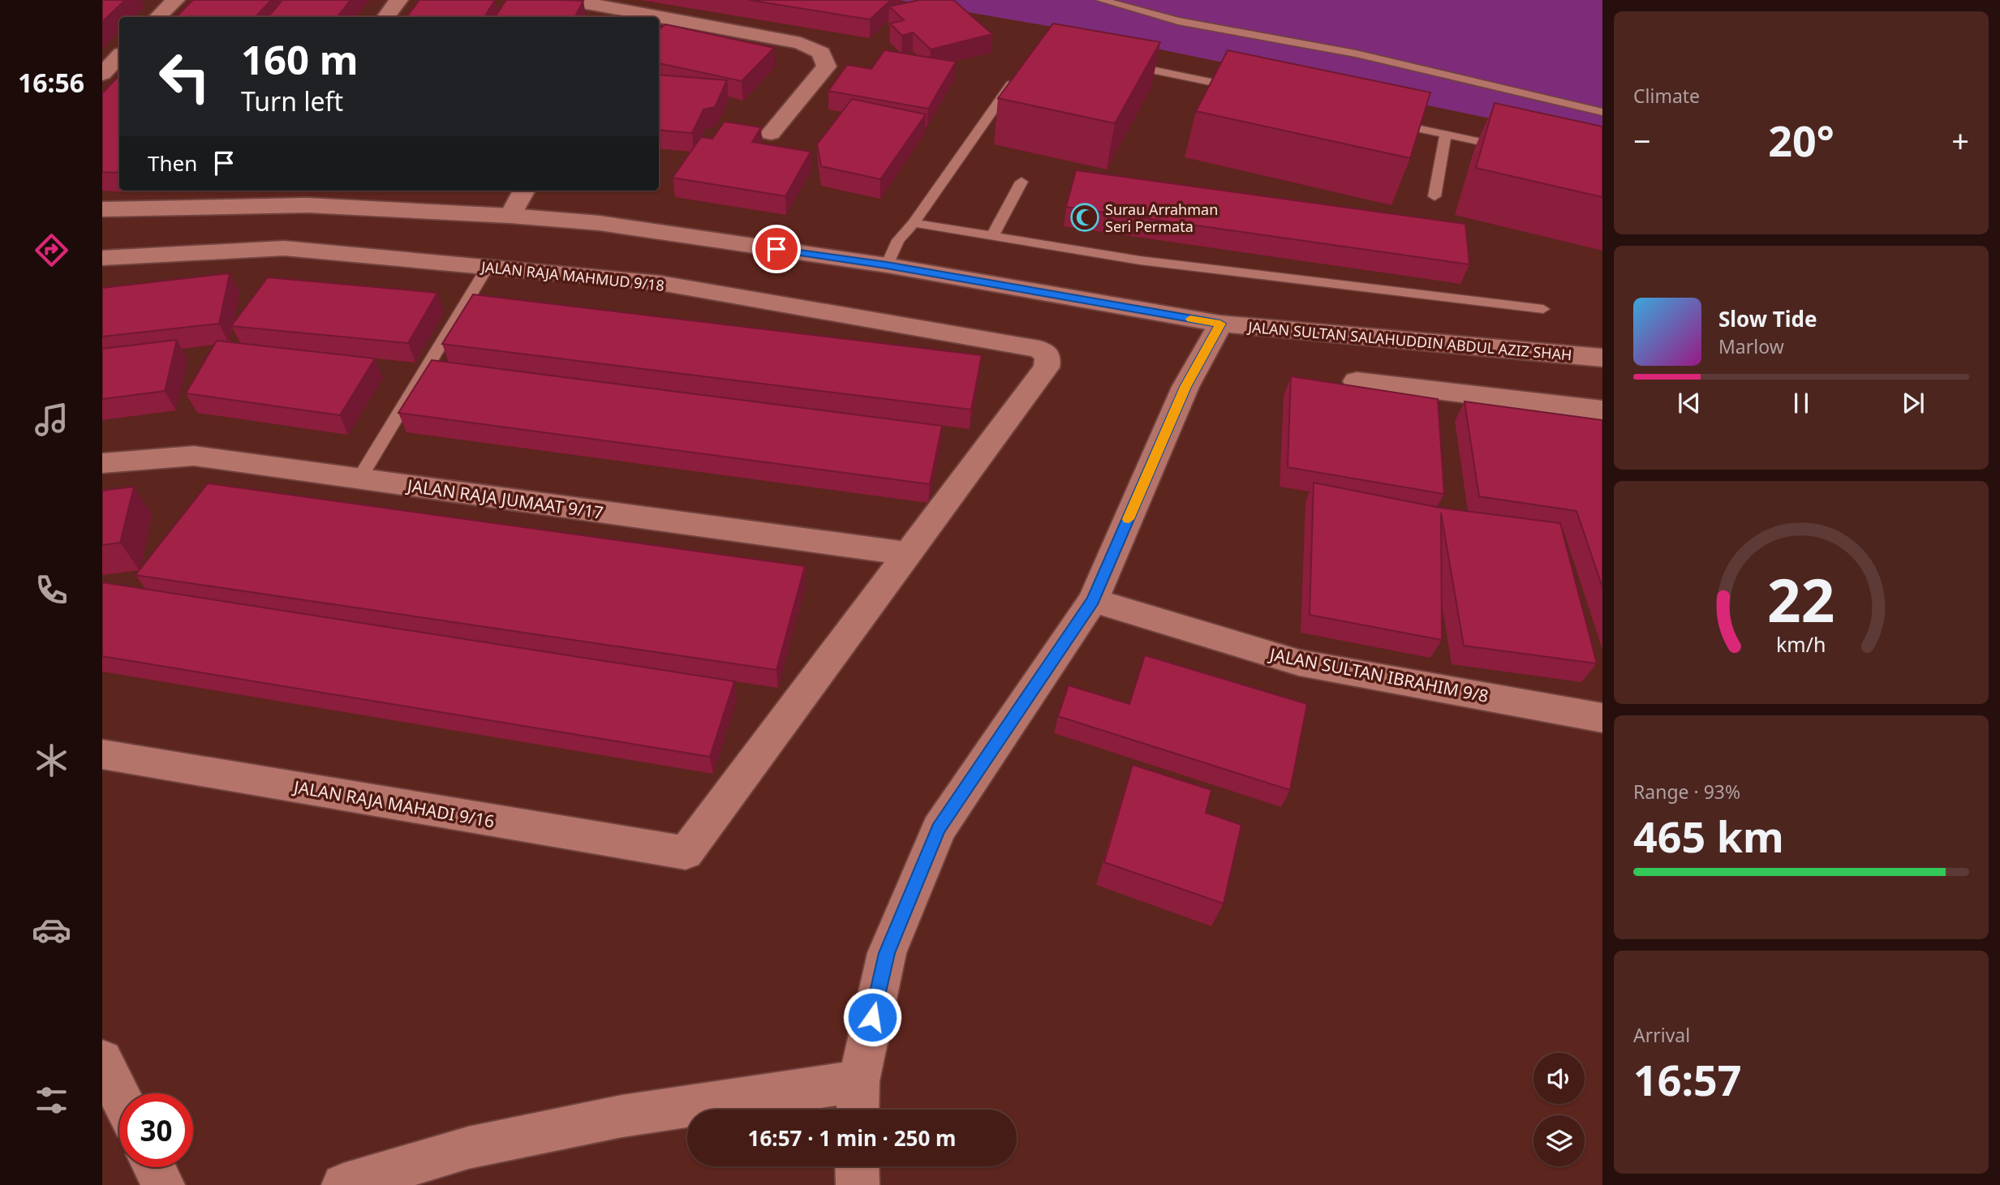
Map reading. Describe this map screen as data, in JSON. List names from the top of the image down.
{
  "streets": {
    "street": [
      "JALAN RAJA MAHMUD 9/18",
      "JALAN SULTAN SALAHUDDIN ABDUL AZIZ SHAH",
      "JALAN RAJA JUMAAT 9/17",
      "JALAN SULTAN IBRAHIM 9/8",
      "JALAN RAJA MAHADI 9/16"
    ]
  },
  "crossings": [
    ["JALAN RAJA MAHMUD 9/18", "JALAN RAJA JUMAAT 9/17"],
    ["JALAN RAJA MAHMUD 9/18", "JALAN RAJA MAHADI 9/16"],
    ["JALAN RAJA JUMAAT 9/17", "JALAN RAJA MAHADI 9/16"]
  ],
  "places": {
    "mosque": ["Surau Arrahman Seri Permata"]
  },
  "page": {
    "tabs": "16:56",
    "tile": [
      "Climate",
      ["Range · 93%", "465 km"],
      ["Arrival", "16:57"]
    ],
    "turn": ["160 m", "Turn left"],
    "heat": ["−", "20°", "+"],
    "then": "Then",
    "song": ["Slow Tide", "Marlow"],
    "limit": "30",
    "trip": "16:57 · 1 min · 250 m",
    "gauge": ["22", "km/h"]
  }
}
